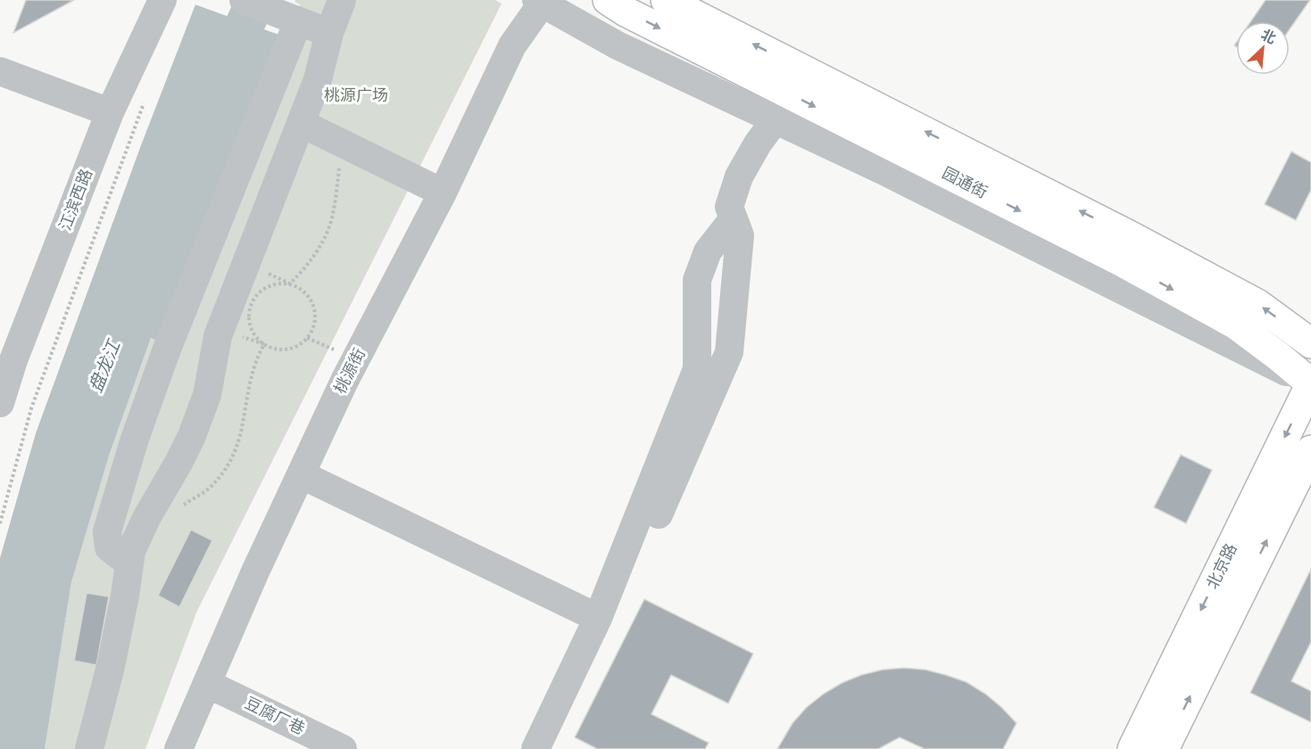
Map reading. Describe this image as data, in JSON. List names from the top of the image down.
{
  "streets": {
    "main road": ["园通街", "北京路"],
    "street": ["江滨西路", "桃源街", "豆腐厂巷"]
  },
  "crossings": [
    ["园通街", "北京路"],
    ["桃源街", "豆腐厂巷"]
  ],
  "water": ["盘龙江"],
  "parks": ["桃源广场"],
  "north": "top right"
}
